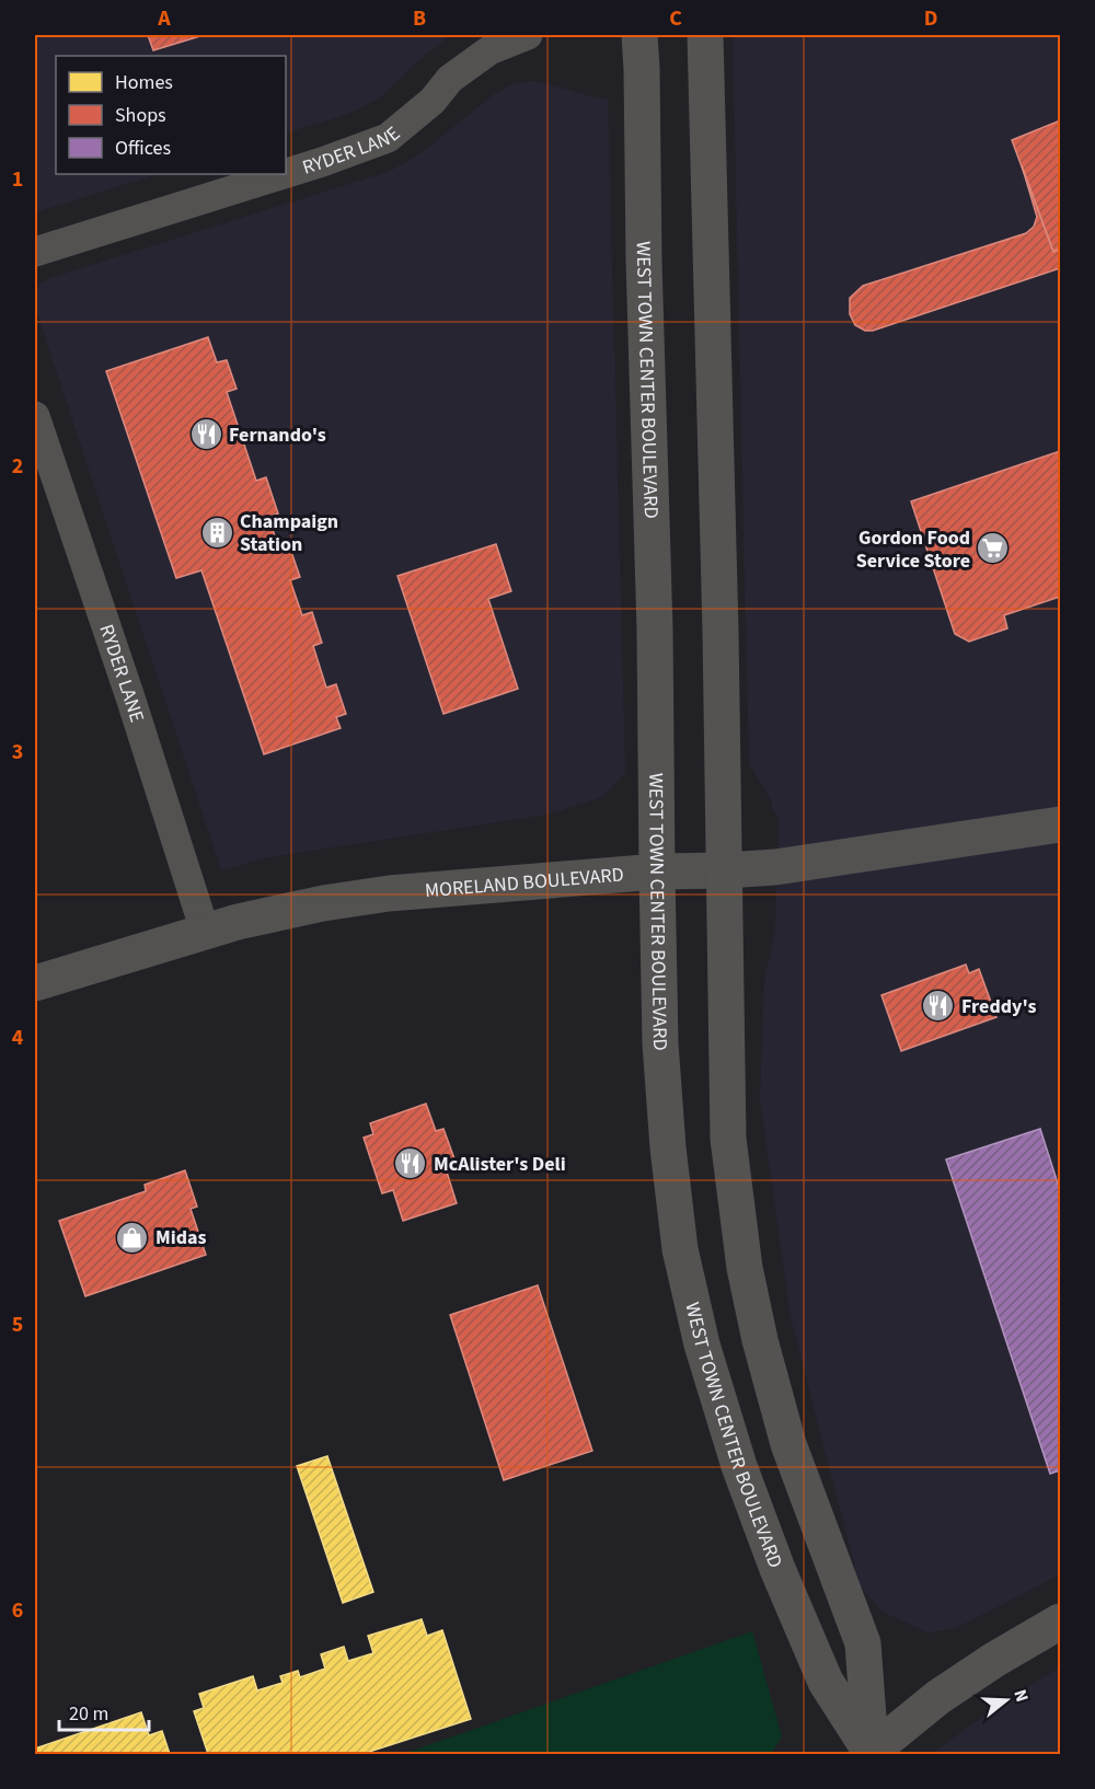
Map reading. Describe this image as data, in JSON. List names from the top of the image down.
{
  "streets": {
    "main road": ["WEST TOWN CENTER BOULEVARD"],
    "street": ["RYDER LANE", "MORELAND BOULEVARD"]
  },
  "crossings": [
    ["RYDER LANE", "MORELAND BOULEVARD"],
    ["WEST TOWN CENTER BOULEVARD", "MORELAND BOULEVARD"]
  ],
  "places": {
    "restaurant": ["Fernando's", "Freddy's", "McAlister's Deli"],
    "building": ["Champaign Station"],
    "supermarket": ["Gordon Food Service Store"],
    "shop": ["Midas"]
  },
  "legend": ["Homes", "Shops", "Offices"],
  "scale_bar": "20 m",
  "north": "right",
  "grid": {
    "columns": [
      "A",
      "B",
      "C",
      "D"
    ],
    "rows": [
      "1",
      "2",
      "3",
      "4",
      "5",
      "6"
    ]
  }
}
